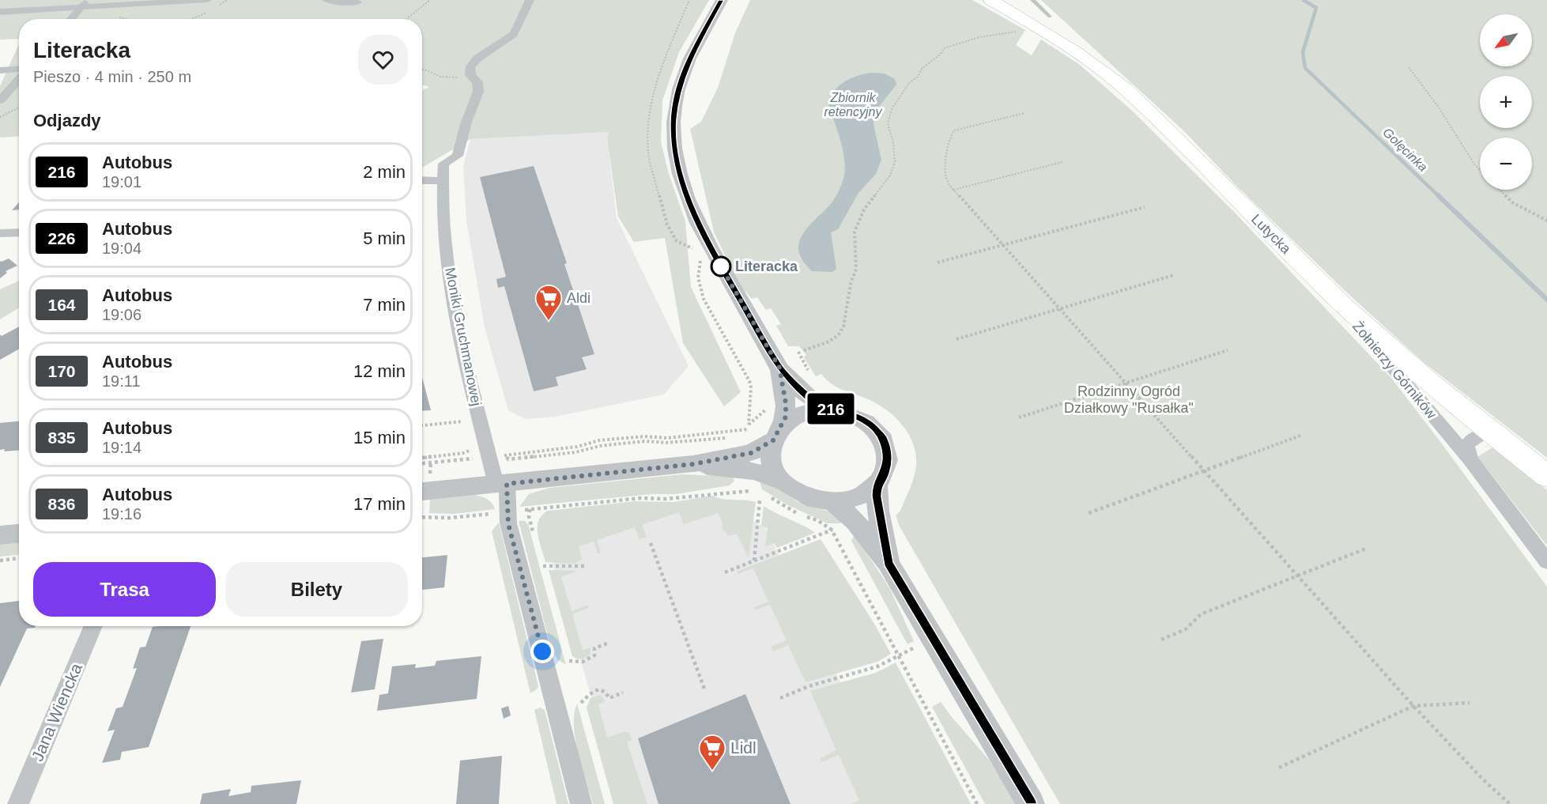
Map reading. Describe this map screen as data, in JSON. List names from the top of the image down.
{
  "streets": {
    "main road": ["Lutycka"],
    "street": ["Moniki Gruchmanowej", "Żołnierzy Górników", "Jana Wiencka"]
  },
  "crossings": [
    ["Lutycka", "Żołnierzy Górników"]
  ],
  "water": ["Zbiornik retencyjny", "Golęcinka"],
  "parks": ["Rodzinny Ogród Działkowy \"Rusałka\""],
  "places": {
    "other": ["Literacka"],
    "supermarket": ["Aldi", "Lidl"]
  },
  "lines": ["bus line 216"],
  "north": "bottom left",
  "page": {
    "on_map": "216",
    "map_buttons": ["+", "−"],
    "heading": [
      ["Literacka", "Pieszo · 4 min · 250 m"],
      "Odjazdy"
    ],
    "list": [
      {
        "mark": "216",
        "name": "Autobus",
        "note": "19:01",
        "value": "2 min"
      },
      {
        "mark": "226",
        "name": "Autobus",
        "note": "19:04",
        "value": "5 min"
      },
      {
        "mark": "164",
        "name": "Autobus",
        "note": "19:06",
        "value": "7 min"
      },
      {
        "mark": "170",
        "name": "Autobus",
        "note": "19:11",
        "value": "12 min"
      },
      {
        "mark": "835",
        "name": "Autobus",
        "note": "19:14",
        "value": "15 min"
      },
      {
        "mark": "836",
        "name": "Autobus",
        "note": "19:16",
        "value": "17 min"
      }
    ],
    "buttons": ["Trasa", "Bilety"]
  }
}
